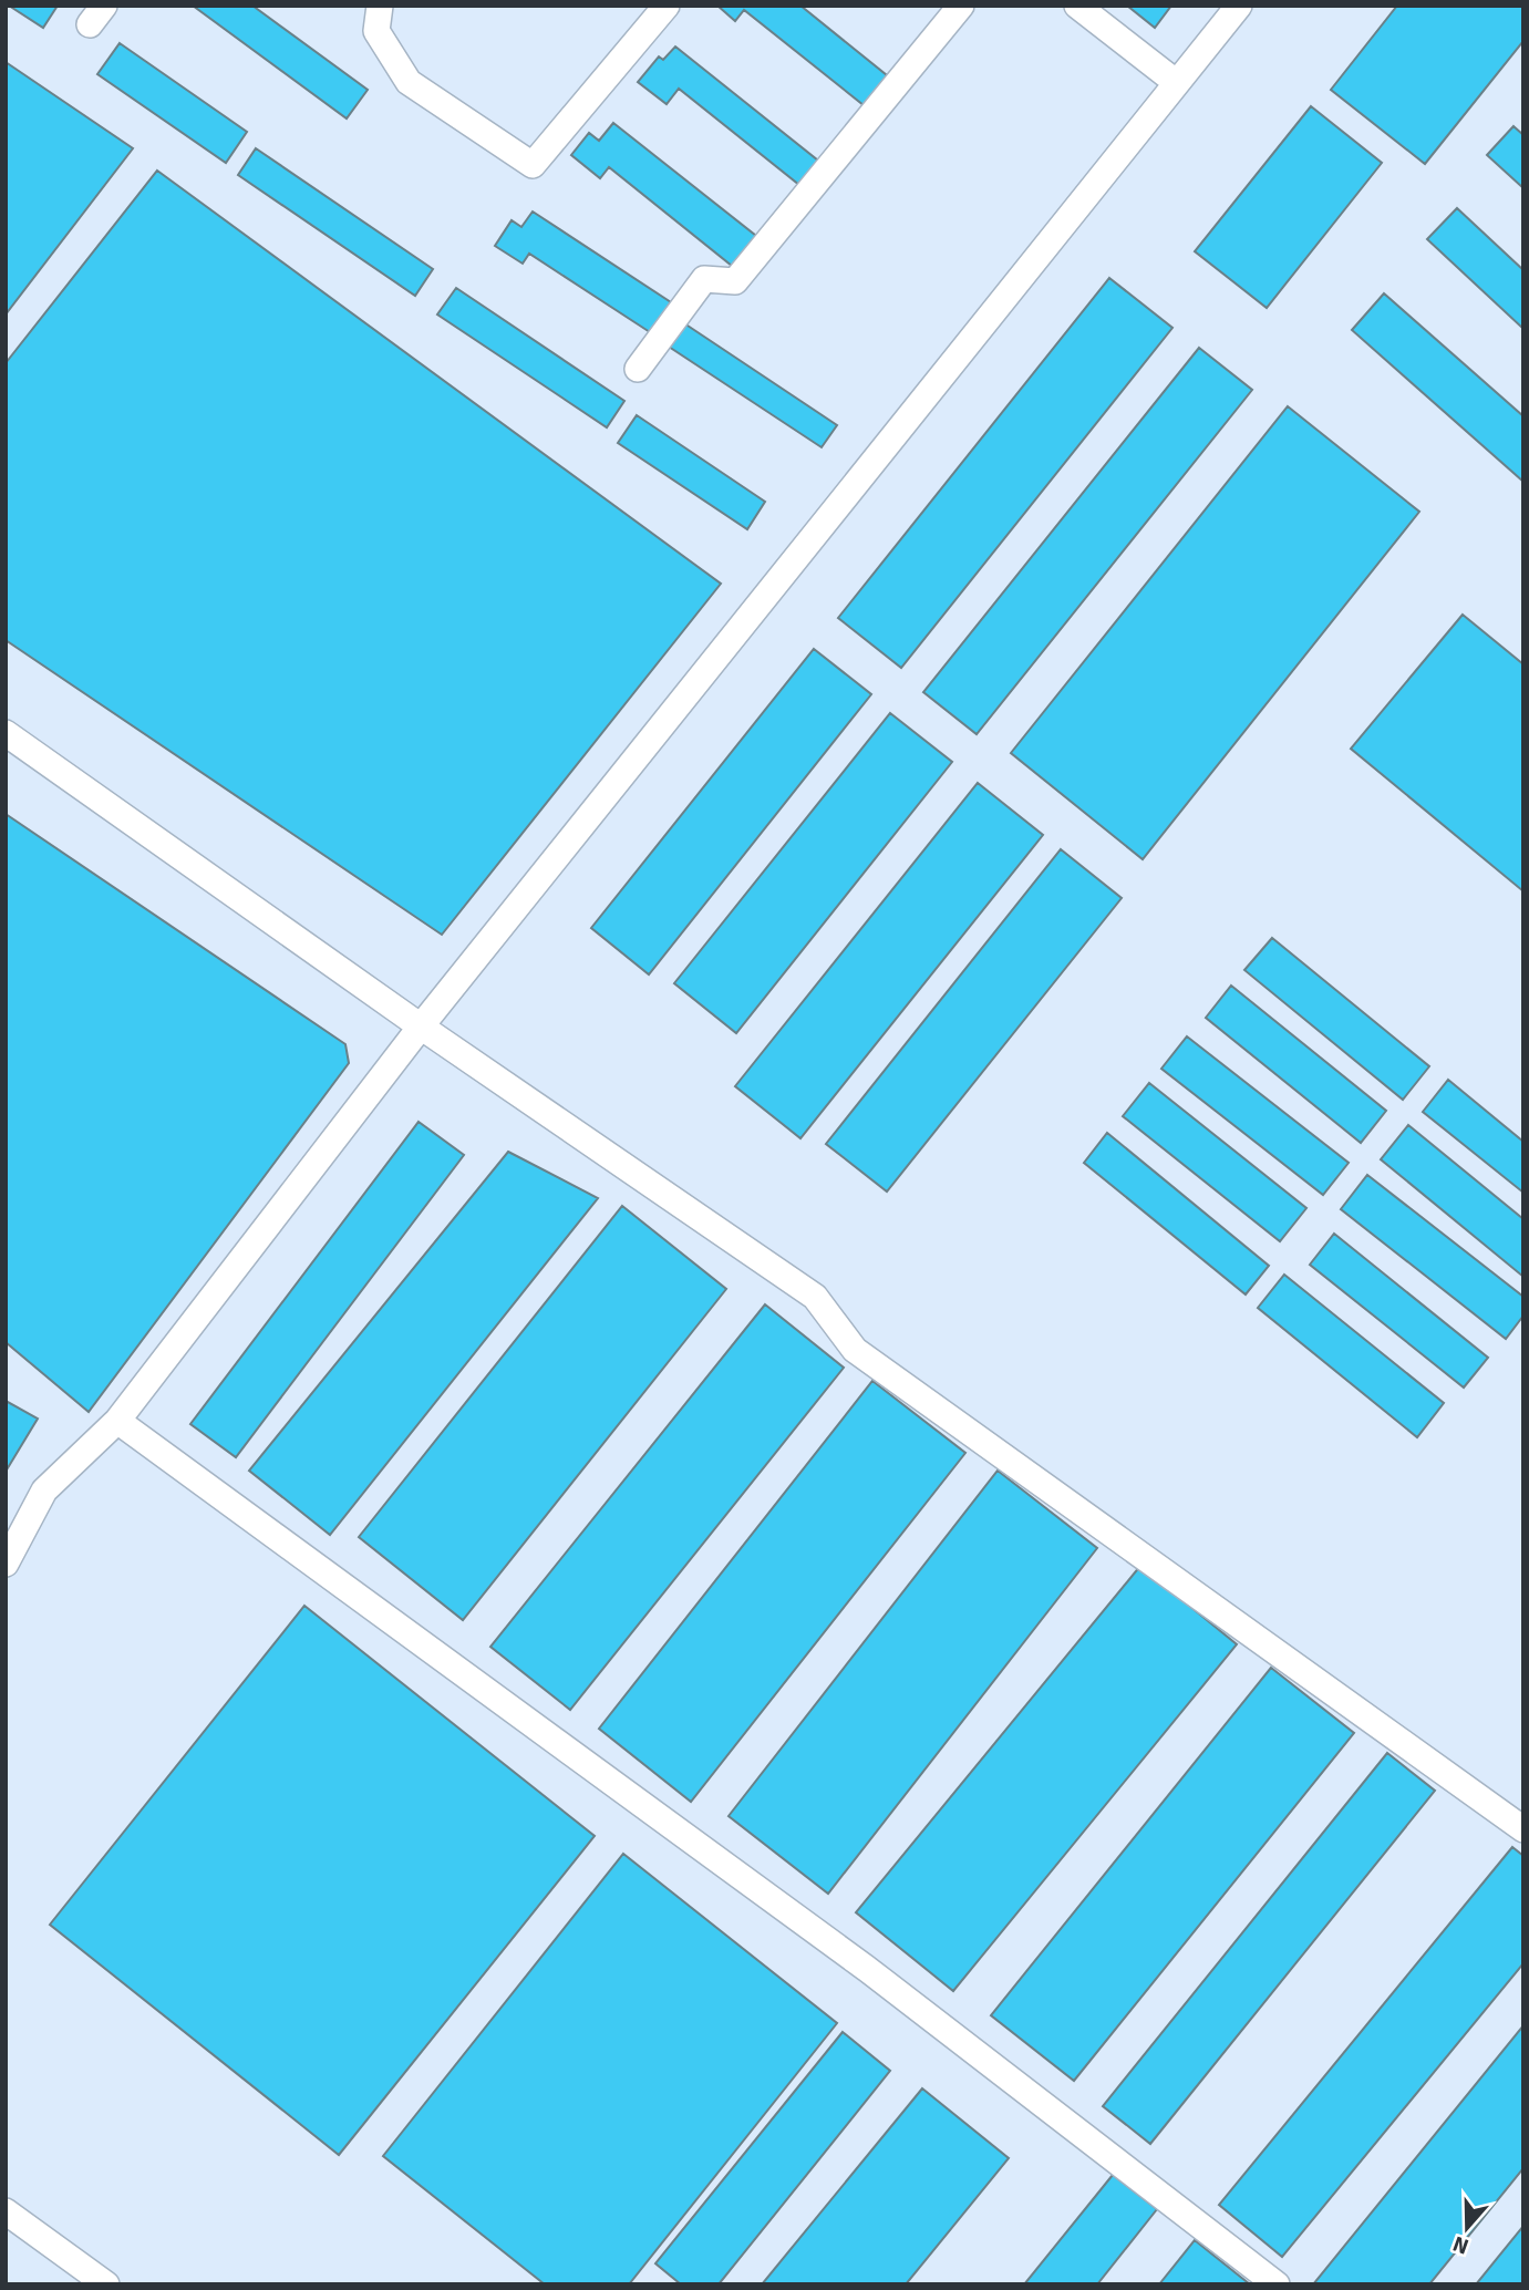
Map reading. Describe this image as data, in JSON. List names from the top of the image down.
{
  "north": "bottom"
}
